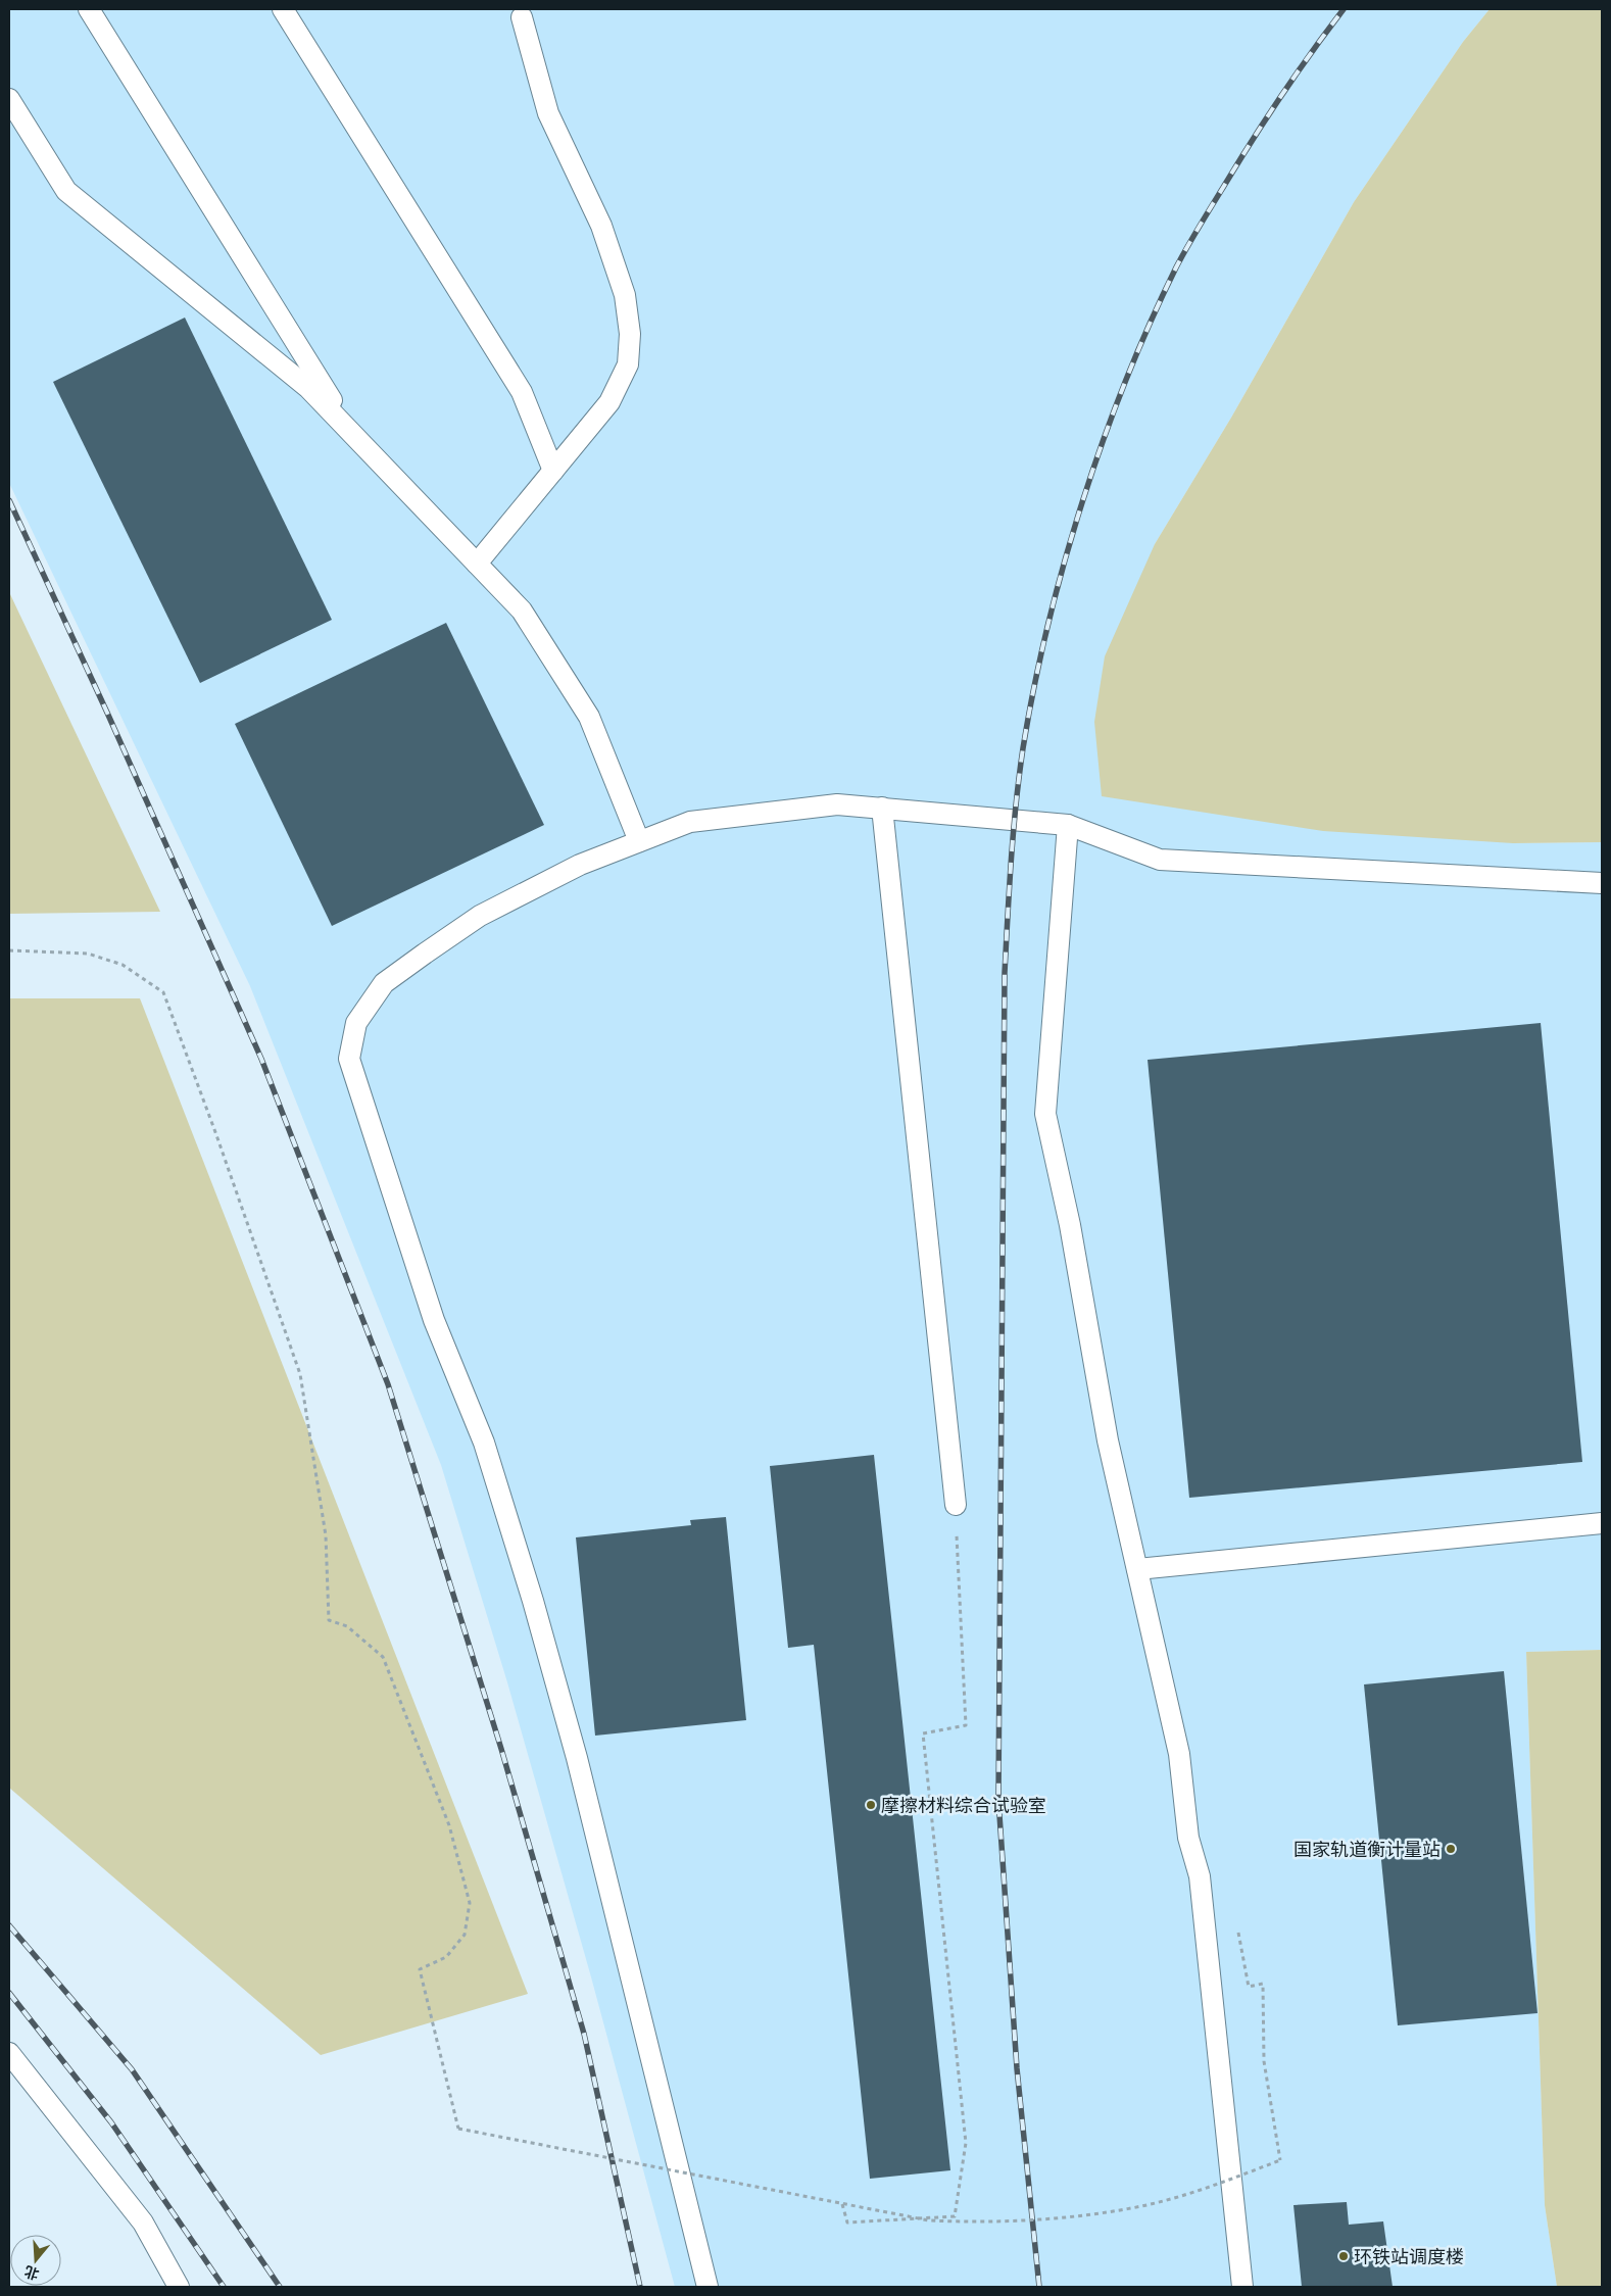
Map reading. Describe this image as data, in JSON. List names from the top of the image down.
{
  "places": ["摩擦材料综合试验室", "国家轨道衡计量站", "环铁站调度楼"],
  "north": "bottom"
}
